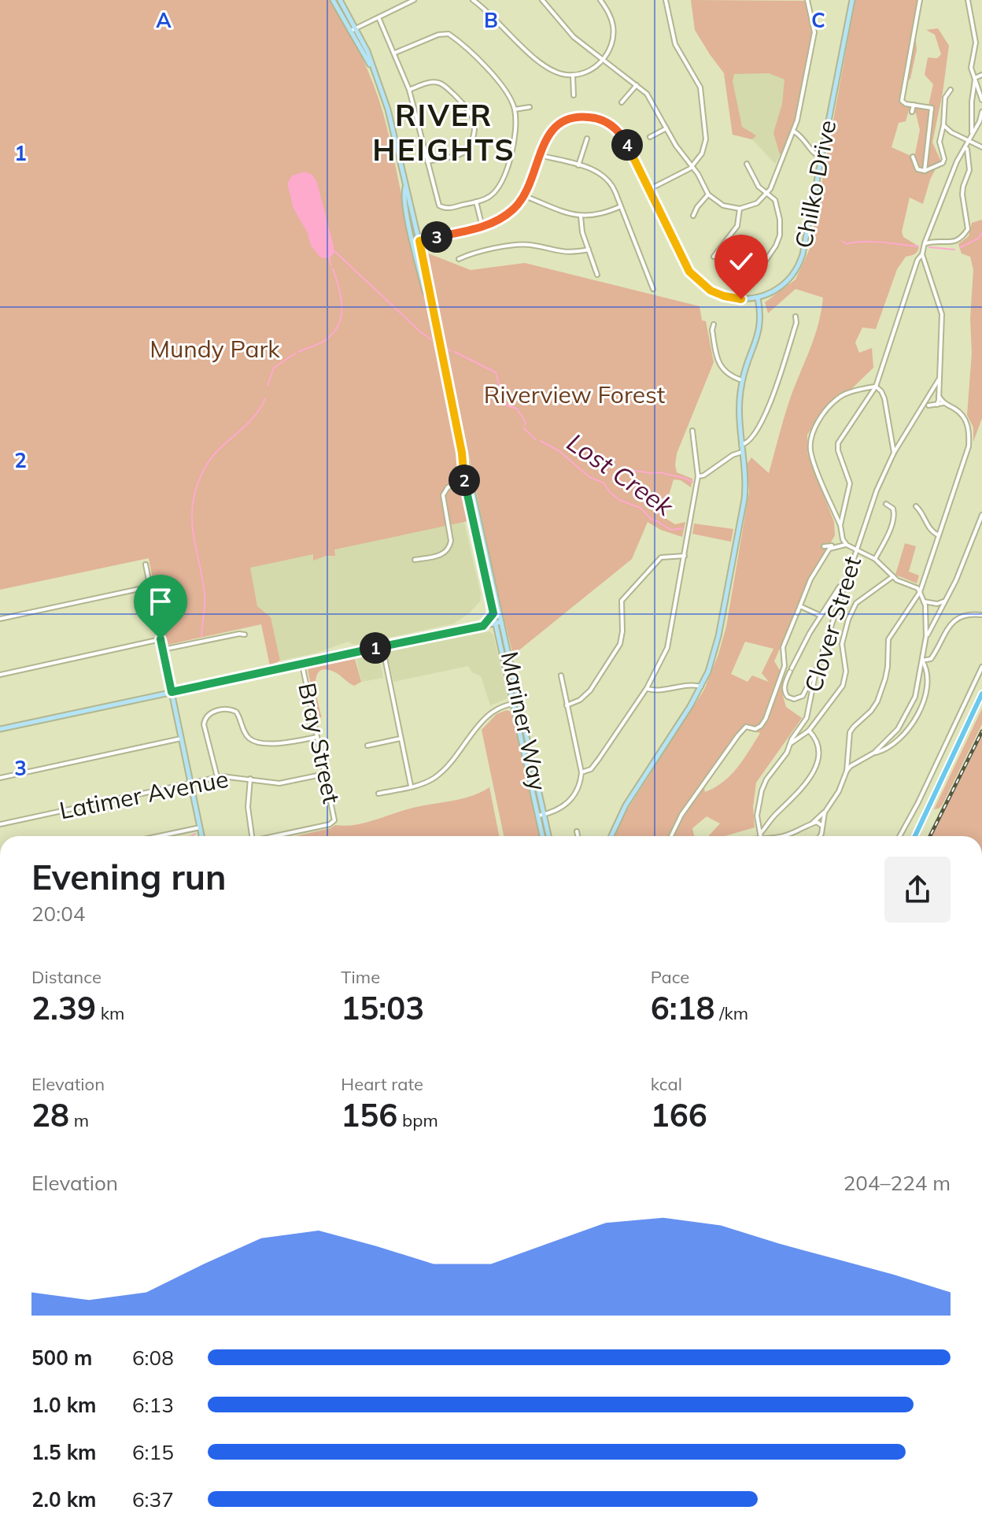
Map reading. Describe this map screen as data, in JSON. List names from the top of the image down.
{
  "streets": {
    "main road": ["Chilko Drive", "Mariner Way"],
    "street": ["Clover Street", "Bray Street", "Latimer Avenue"]
  },
  "crossings": [
    ["Chilko Drive", "Mariner Way"],
    ["Bray Street", "Latimer Avenue"]
  ],
  "districts": ["RIVER HEIGHTS"],
  "water": ["Lost Creek"],
  "parks": ["Mundy Park", "Riverview Forest"],
  "page": {
    "pins": [
      "4",
      "3",
      "2",
      "1"
    ],
    "heading": ["Evening run", "20:04"],
    "stats": [
      ["Distance", "2.39 km"],
      ["Time", "15:03"],
      ["Pace", "6:18 /km"],
      ["Elevation", "28 m"],
      ["Heart rate", "156 bpm"],
      ["kcal", "166"]
    ],
    "chart": ["Elevation", "204–224 m"],
    "list": [
      {
        "name": "500 m",
        "note": "6:08"
      },
      {
        "name": "1.0 km",
        "note": "6:13"
      },
      {
        "name": "1.5 km",
        "note": "6:15"
      },
      {
        "name": "2.0 km",
        "note": "6:37"
      }
    ]
  },
  "grid": {
    "columns": ["A", "B", "C"],
    "rows": ["1", "2", "3"]
  }
}
